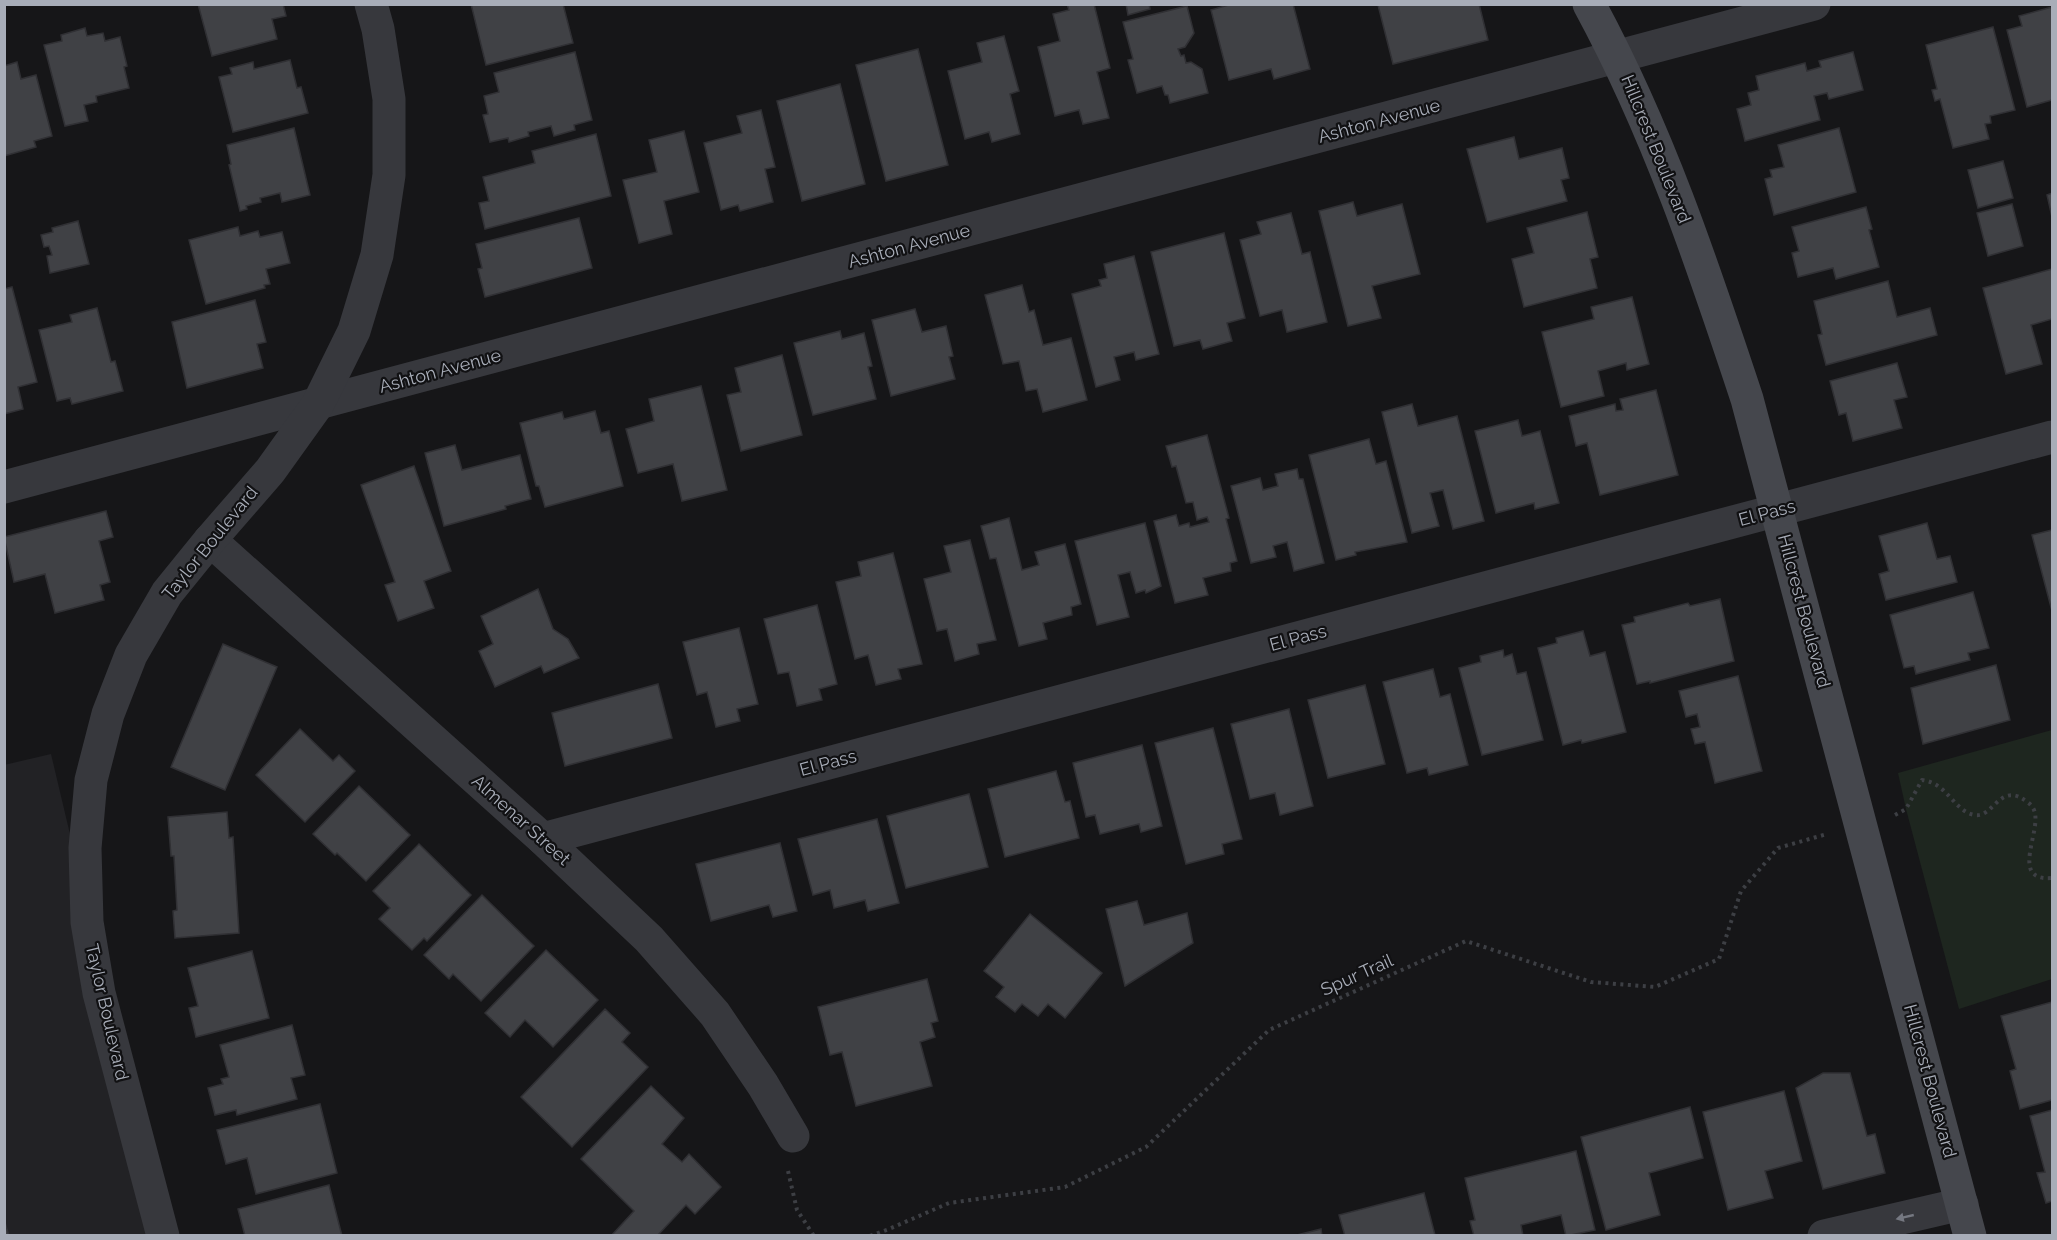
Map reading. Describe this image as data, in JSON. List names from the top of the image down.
{
  "streets": {
    "street": [
      "Ashton Avenue",
      "Hillcrest Boulevard",
      "El Pass",
      "Taylor Boulevard",
      "Almenar Street"
    ],
    "path": ["Spur Trail"]
  },
  "crossings": [
    ["Ashton Avenue", "Hillcrest Boulevard"],
    ["Ashton Avenue", "Taylor Boulevard"],
    ["Hillcrest Boulevard", "El Pass"],
    ["El Pass", "Almenar Street"],
    ["Taylor Boulevard", "Almenar Street"]
  ]
}
